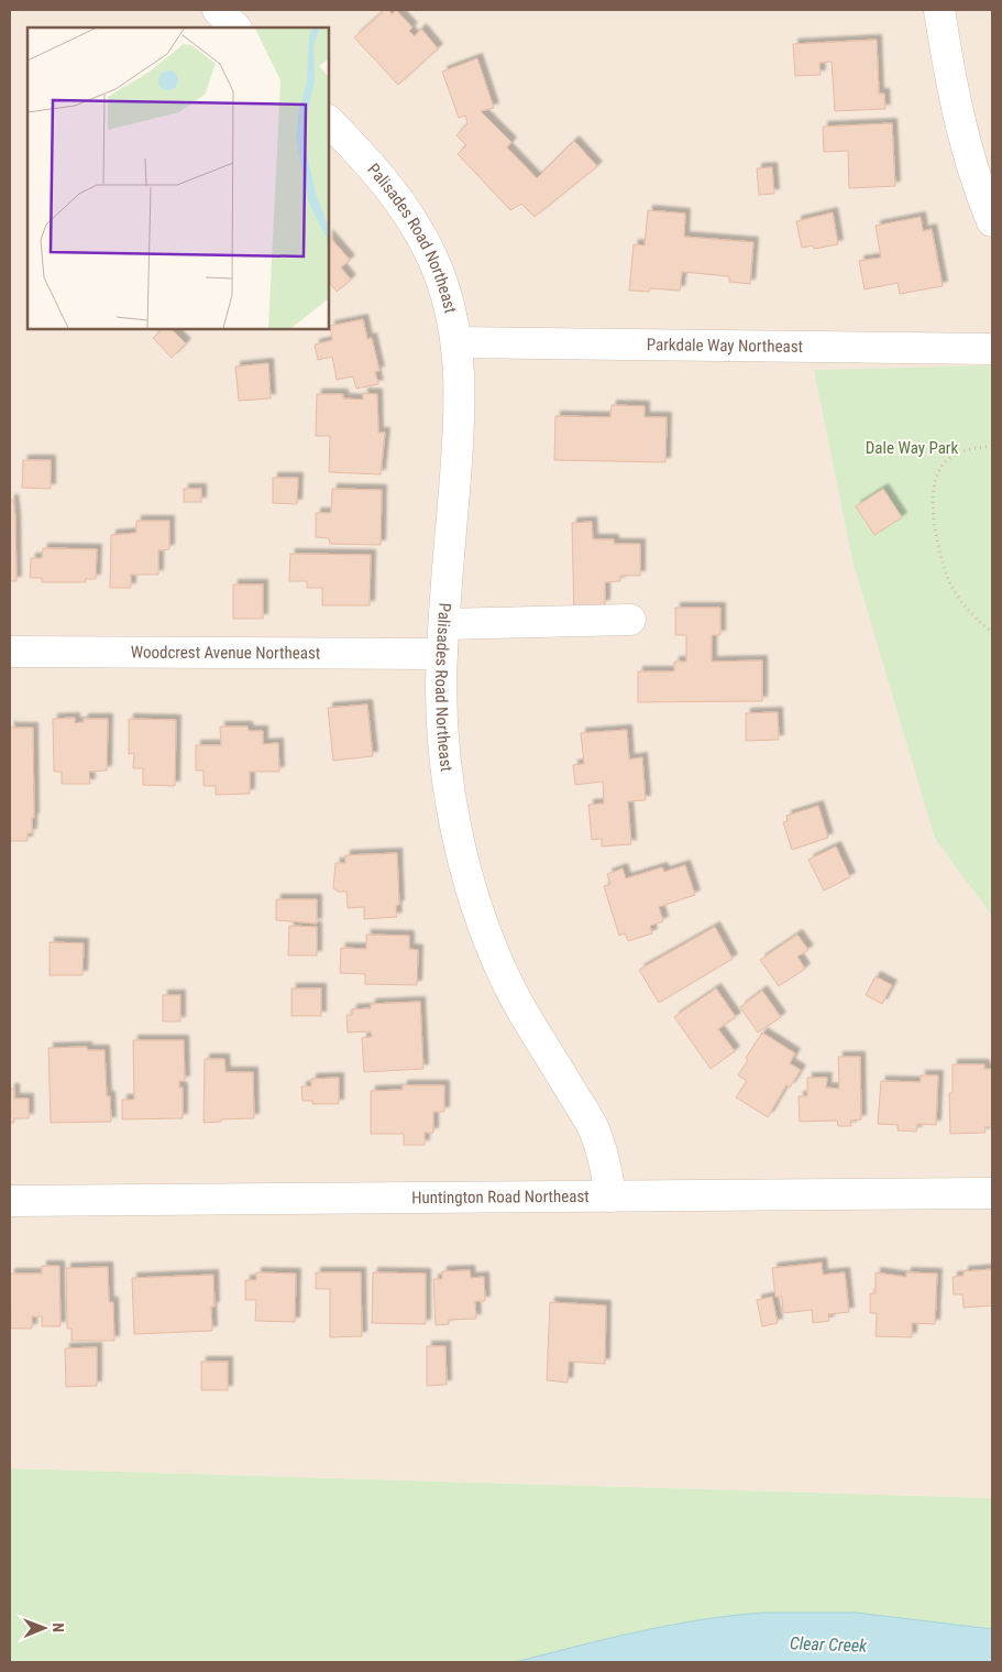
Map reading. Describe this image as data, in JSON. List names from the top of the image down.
{
  "streets": {
    "street": [
      "Palisades Road Northeast",
      "Parkdale Way Northeast",
      "Woodcrest Avenue Northeast",
      "Huntington Road Northeast"
    ]
  },
  "crossings": [
    ["Palisades Road Northeast", "Parkdale Way Northeast"],
    ["Palisades Road Northeast", "Woodcrest Avenue Northeast"],
    ["Palisades Road Northeast", "Huntington Road Northeast"]
  ],
  "water": ["Clear Creek"],
  "parks": ["Dale Way Park"],
  "north": "right"
}
